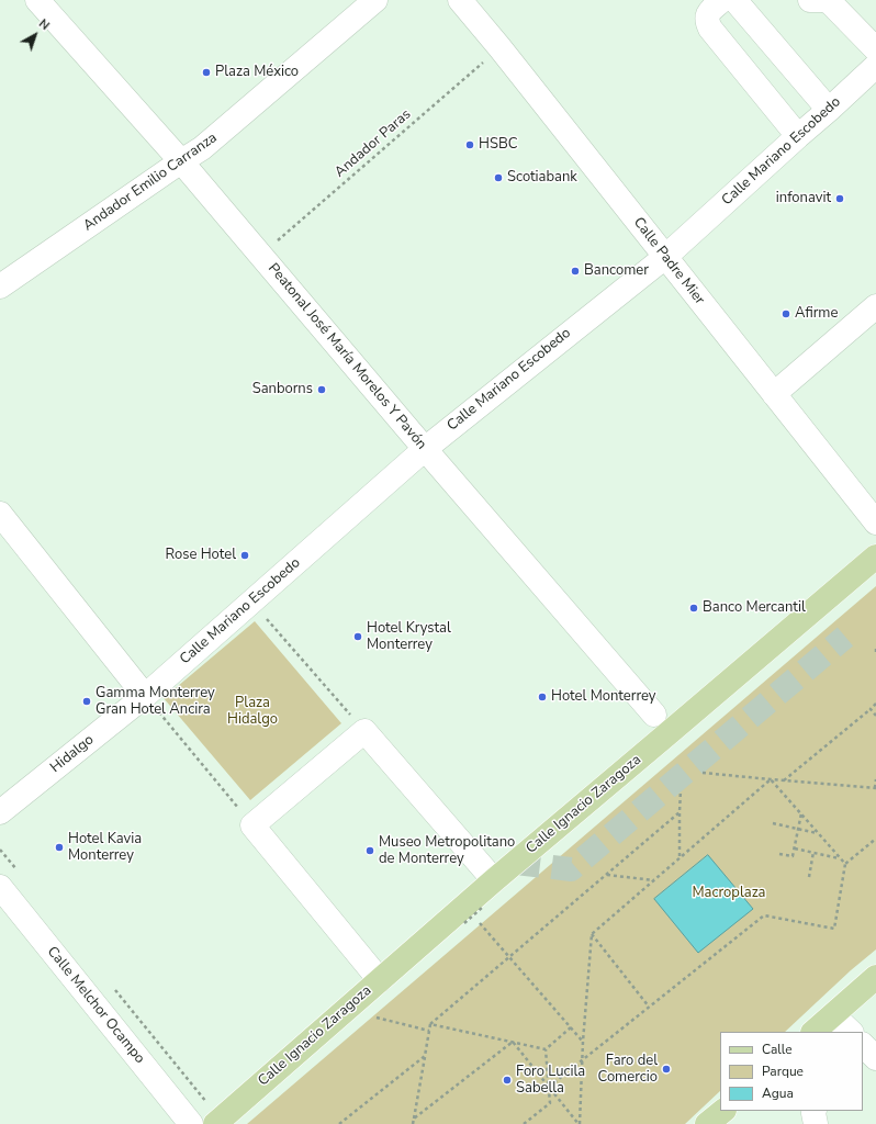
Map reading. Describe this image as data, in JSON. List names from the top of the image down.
{
  "streets": {
    "main road": ["Calle Ignacio Zaragoza"],
    "street": [
      "Calle Mariano Escobedo",
      "Andador Emilio Carranza",
      "Calle Padre Mier",
      "Peatonal José María Morelos Y Pavón",
      "Hidalgo",
      "Calle Melchor Ocampo"
    ],
    "path": ["Andador Paras"]
  },
  "crossings": [
    ["Andador Paras", "Calle Padre Mier"],
    ["Andador Paras", "Peatonal José María Morelos Y Pavón"],
    ["Calle Mariano Escobedo", "Calle Padre Mier"],
    ["Calle Mariano Escobedo", "Peatonal José María Morelos Y Pavón"],
    ["Calle Mariano Escobedo", "Hidalgo"],
    ["Andador Emilio Carranza", "Peatonal José María Morelos Y Pavón"]
  ],
  "parks": ["Plaza Hidalgo", "Macroplaza"],
  "places": [
    "Plaza México",
    "HSBC",
    "Scotiabank",
    "infonavit",
    "Bancomer",
    "Afirme",
    "Sanborns",
    "Rose Hotel",
    "Banco Mercantil",
    "Hotel Krystal Monterrey",
    "Hotel Monterrey",
    "Gamma Monterrey Gran Hotel Ancira",
    "Hotel Kavia Monterrey",
    "Museo Metropolitano de Monterrey",
    "Faro del Comercio",
    "Foro Lucila Sabella"
  ],
  "legend": ["Calle", "Parque", "Agua"],
  "north": "top right"
}
